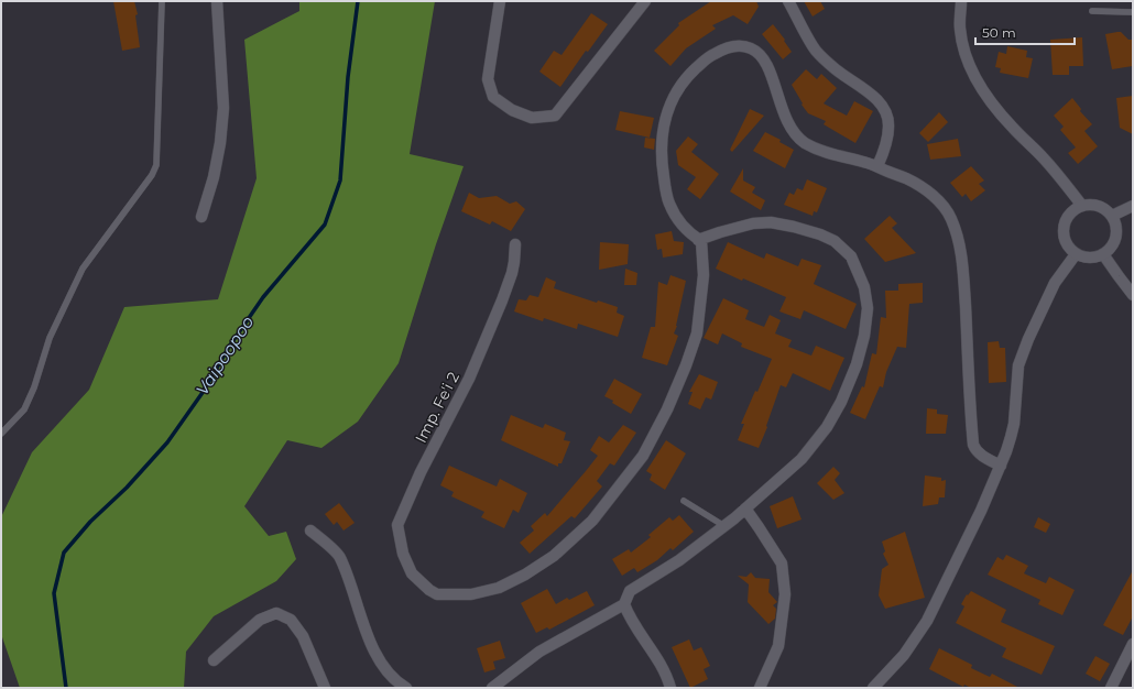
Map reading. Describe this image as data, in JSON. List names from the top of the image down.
{
  "streets": {
    "street": ["Imp. Fe'i 2"]
  },
  "water": ["Vaipoopoo"],
  "scale_bar": "50 m"
}
